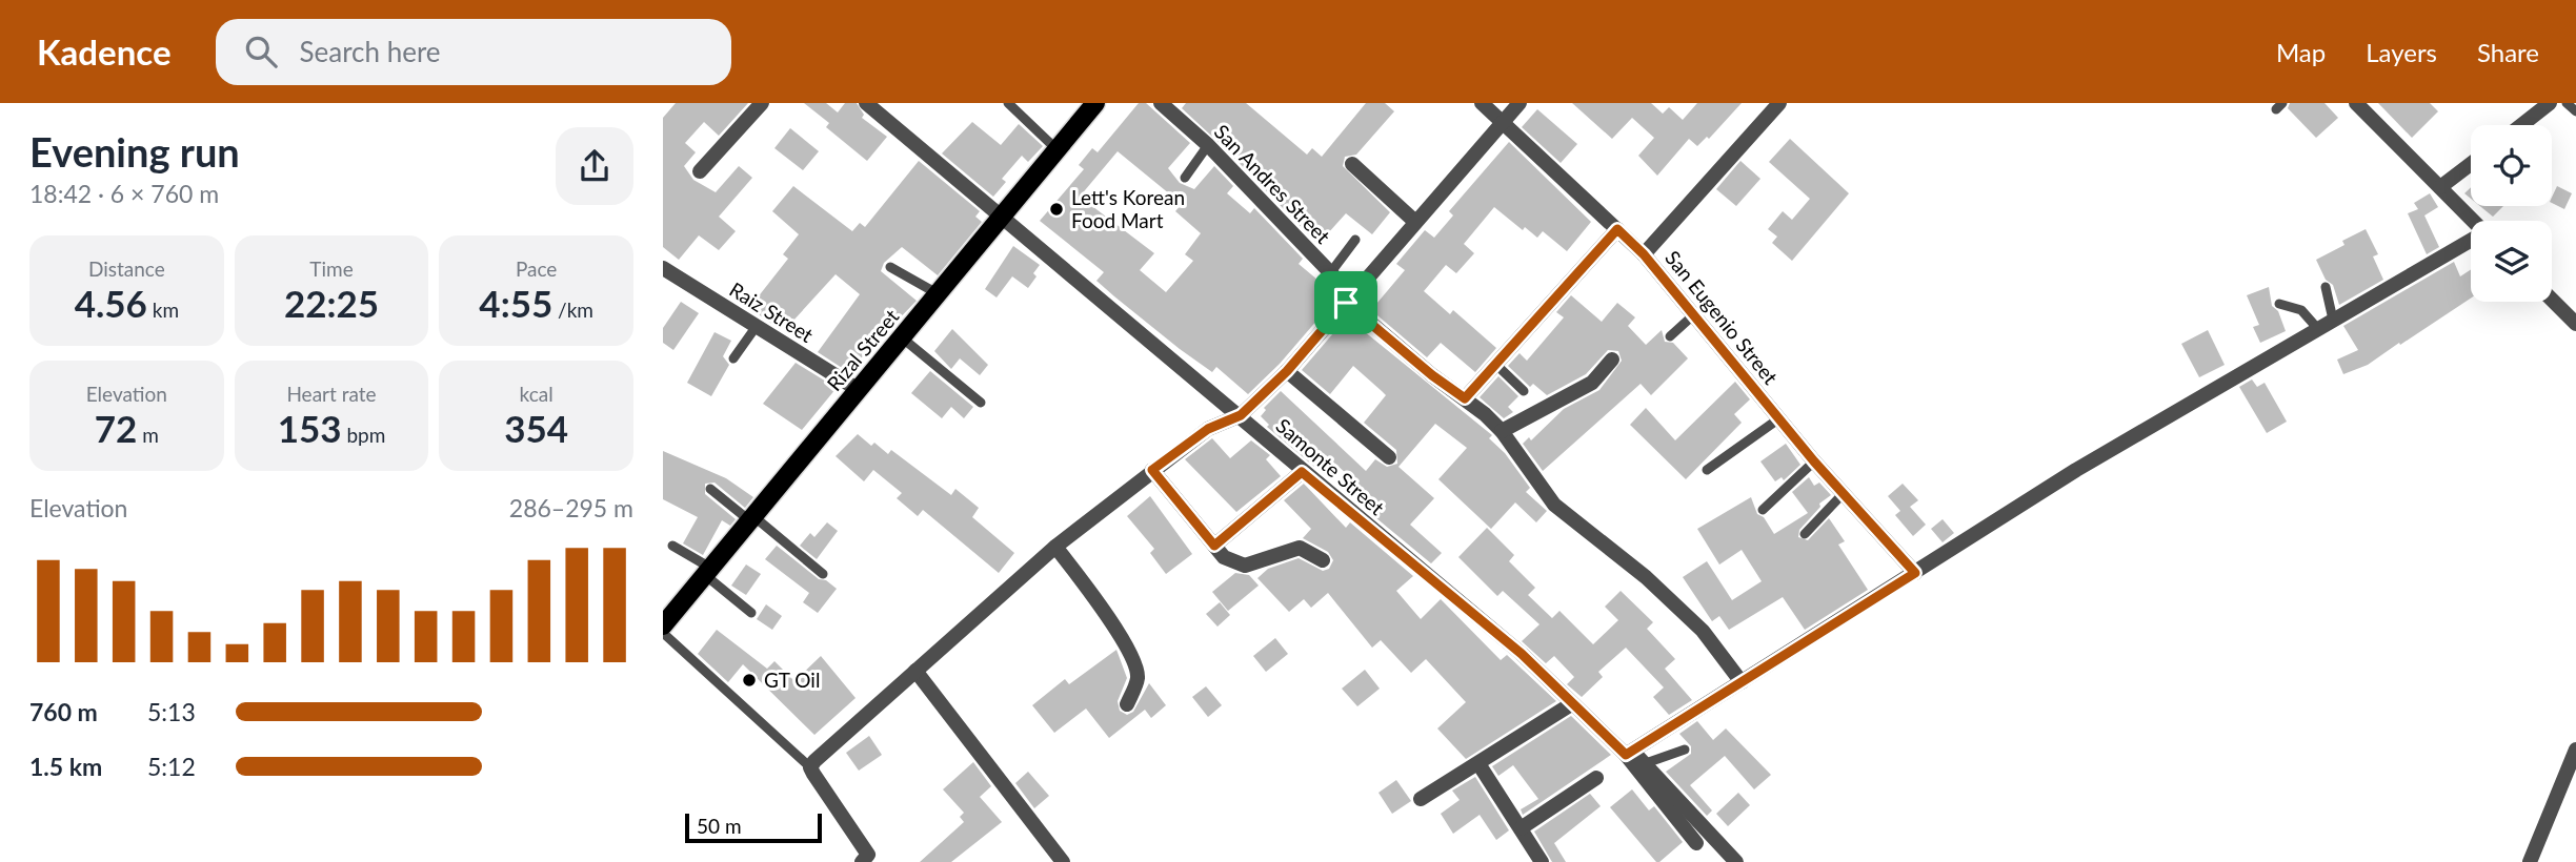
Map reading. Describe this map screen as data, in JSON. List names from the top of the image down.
{
  "streets": {
    "main road": ["Rizal Street"],
    "street": [
      "San Andres Street",
      "Raiz Street",
      "San Eugenio Street",
      "Samonte Street"
    ]
  },
  "crossings": [
    ["Raiz Street", "Rizal Street"],
    ["Rizal Street", "Samonte Street"]
  ],
  "places": ["Lett's Korean Food Mart", "GT Oil"],
  "scale_bar": "50 m",
  "page": {
    "header": "Kadence",
    "search": "Search here",
    "nav": ["Map", "Layers", "Share"],
    "heading": ["Evening run", "18:42 · 6 × 760 m"],
    "stats": [
      ["Distance", "4.56 km"],
      ["Time", "22:25"],
      ["Pace", "4:55 /km"],
      ["Elevation", "72 m"],
      ["Heart rate", "153 bpm"],
      ["kcal", "354"]
    ],
    "chart": ["Elevation", "286–295 m"],
    "list": [
      {
        "name": "760 m",
        "note": "5:13"
      },
      {
        "name": "1.5 km",
        "note": "5:12"
      }
    ],
    "scale": "50 m"
  }
}
